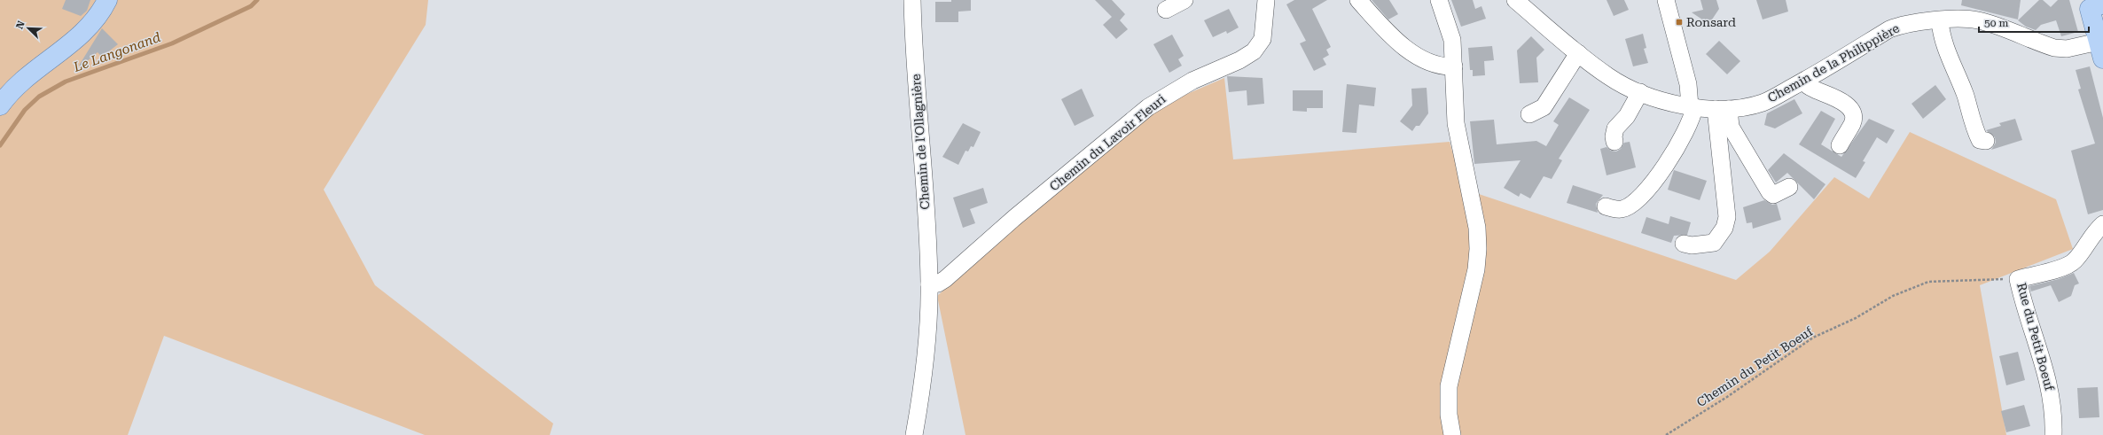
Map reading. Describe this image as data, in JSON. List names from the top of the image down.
{
  "streets": {
    "street": [
      "Chemin de la Philippière",
      "Chemin de l'Ollagnière",
      "Chemin du Lavoir Fleuri",
      "Rue du Petit Boeuf"
    ],
    "path": ["Chemin du Petit Boeuf"]
  },
  "crossings": [
    ["Chemin de l'Ollagnière", "Chemin du Lavoir Fleuri"],
    ["Rue du Petit Boeuf", "Chemin du Petit Boeuf"]
  ],
  "water": ["Le Langonand"],
  "places": {
    "transit": ["Ronsard"]
  },
  "scale_bar": "50 m",
  "north": "top left"
}
